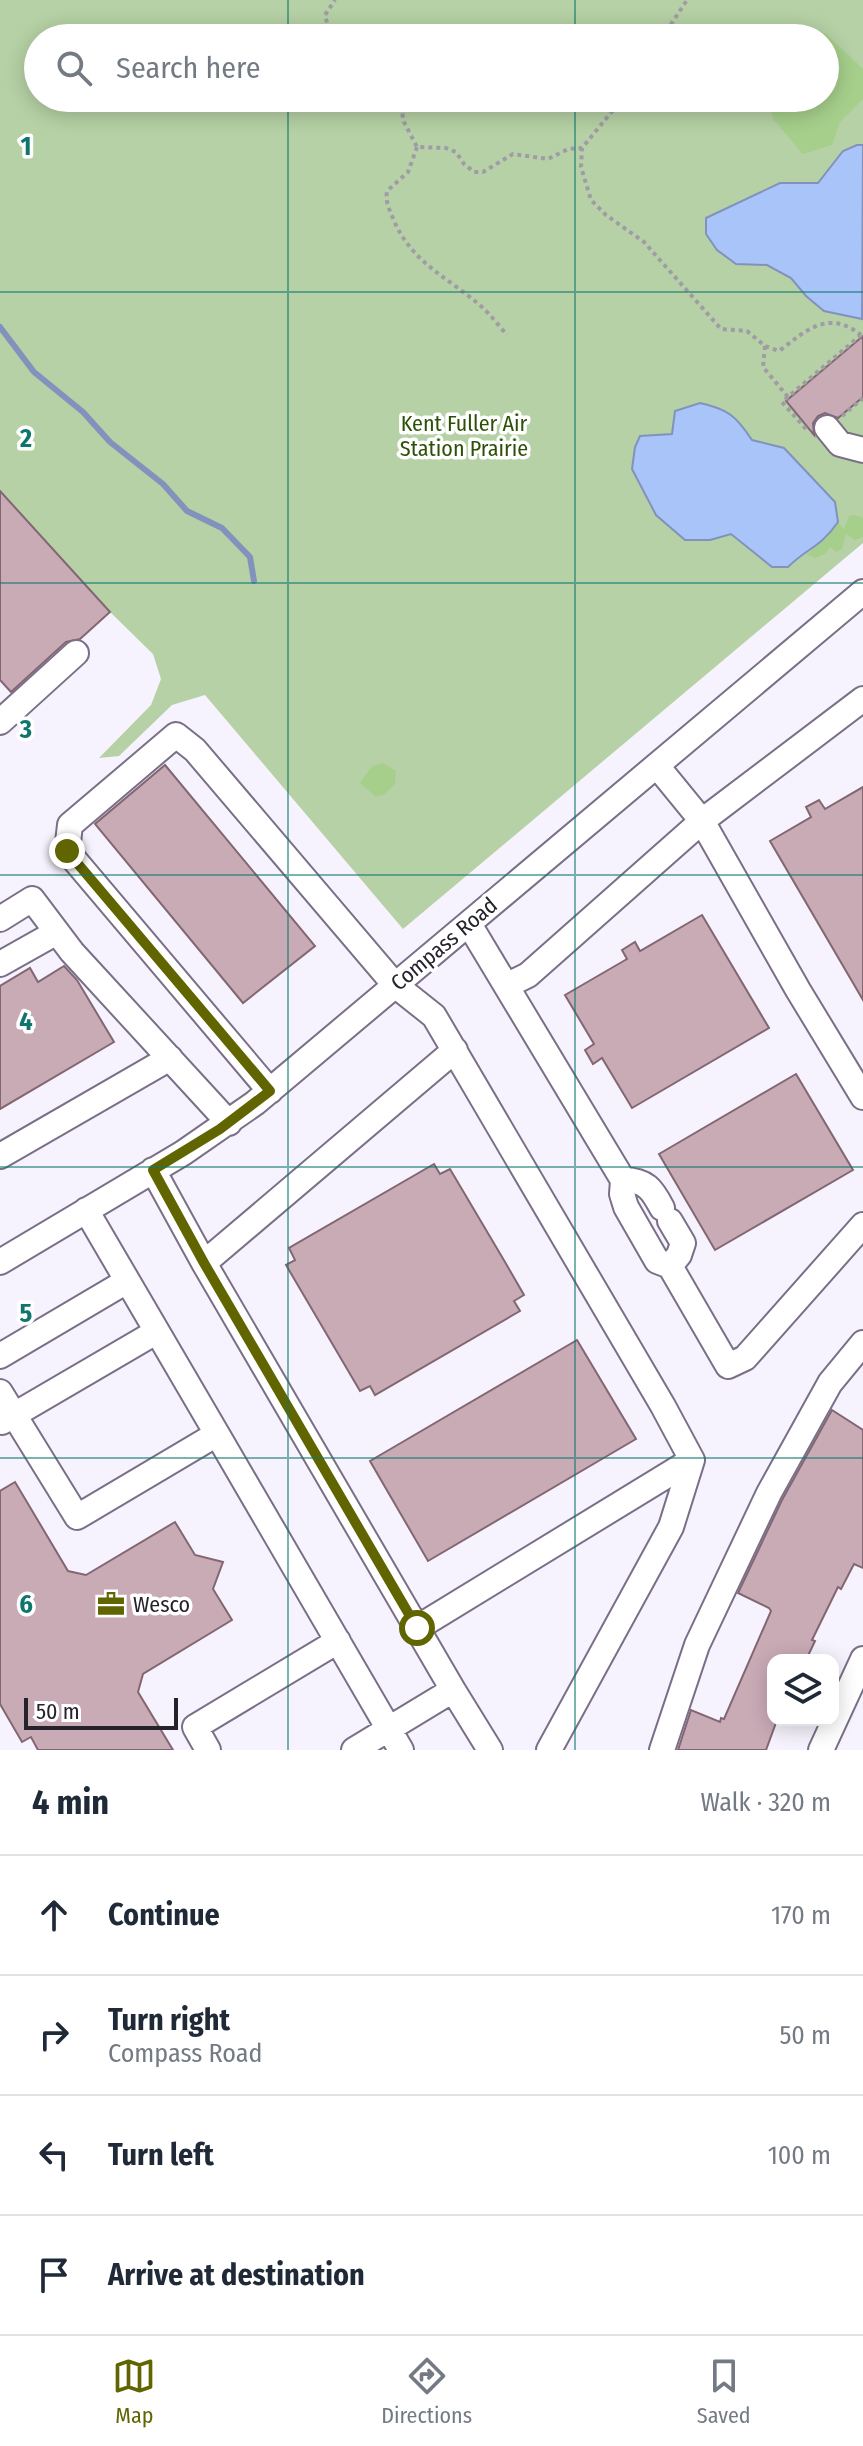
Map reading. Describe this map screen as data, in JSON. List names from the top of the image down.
{
  "streets": {
    "street": ["Compass Road"]
  },
  "parks": ["Kent Fuller Air Station Prairie"],
  "places": {
    "office": ["Wesco"]
  },
  "scale_bar": "50 m",
  "page": {
    "search": "Search here",
    "scale": "50 m",
    "heading": ["4 min", "Walk · 320 m"],
    "list": [
      ["Continue", "170 m"],
      ["Turn right", "Compass Road", "50 m"],
      ["Turn left", "100 m"],
      "Arrive at destination"
    ],
    "nav": ["Map", "Directions", "Saved"]
  },
  "grid": {
    "rows": [
      "1",
      "2",
      "3",
      "4",
      "5",
      "6"
    ]
  }
}
